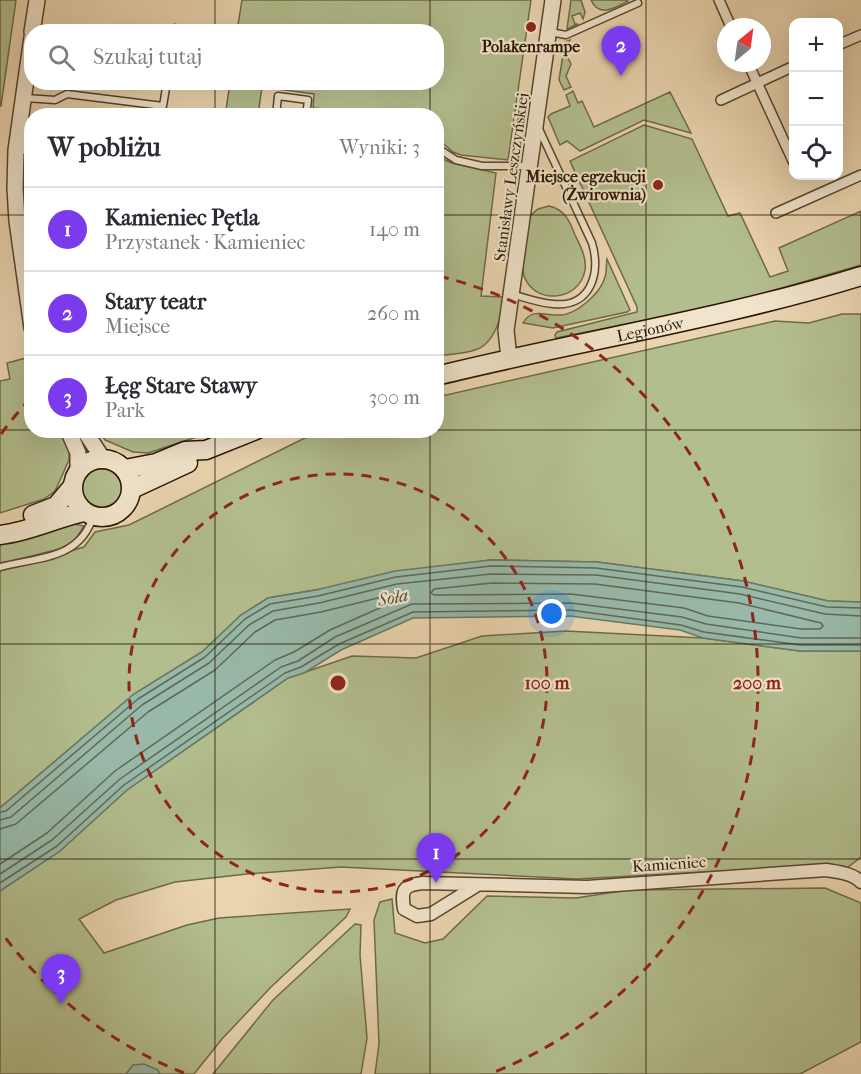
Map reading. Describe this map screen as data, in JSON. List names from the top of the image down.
{
  "streets": {
    "main road": ["Legionów"],
    "street": ["Stanisławy Leszczyńskiej", "Kamieniec"]
  },
  "crossings": [
    ["Stanisławy Leszczyńskiej", "Legionów"]
  ],
  "water": ["Soła"],
  "places": ["Polakenrampe", "Miejsce egzekucji (Żwirownia)"],
  "north": "top right",
  "page": {
    "map_buttons": ["+", "−"],
    "search": "Szukaj tutaj",
    "pins": ["2", "1", "3"],
    "heading": ["W pobliżu", "Wyniki: 3"],
    "list": [
      {
        "mark": "1",
        "name": "Kamieniec Pętla",
        "note": "Przystanek · Kamieniec",
        "value": "140 m"
      },
      {
        "mark": "2",
        "name": "Stary teatr",
        "note": "Miejsce",
        "value": "260 m"
      },
      {
        "mark": "3",
        "name": "Łęg Stare Stawy",
        "note": "Park",
        "value": "300 m"
      }
    ]
  },
  "rings": ["100 m", "200 m"]
}
